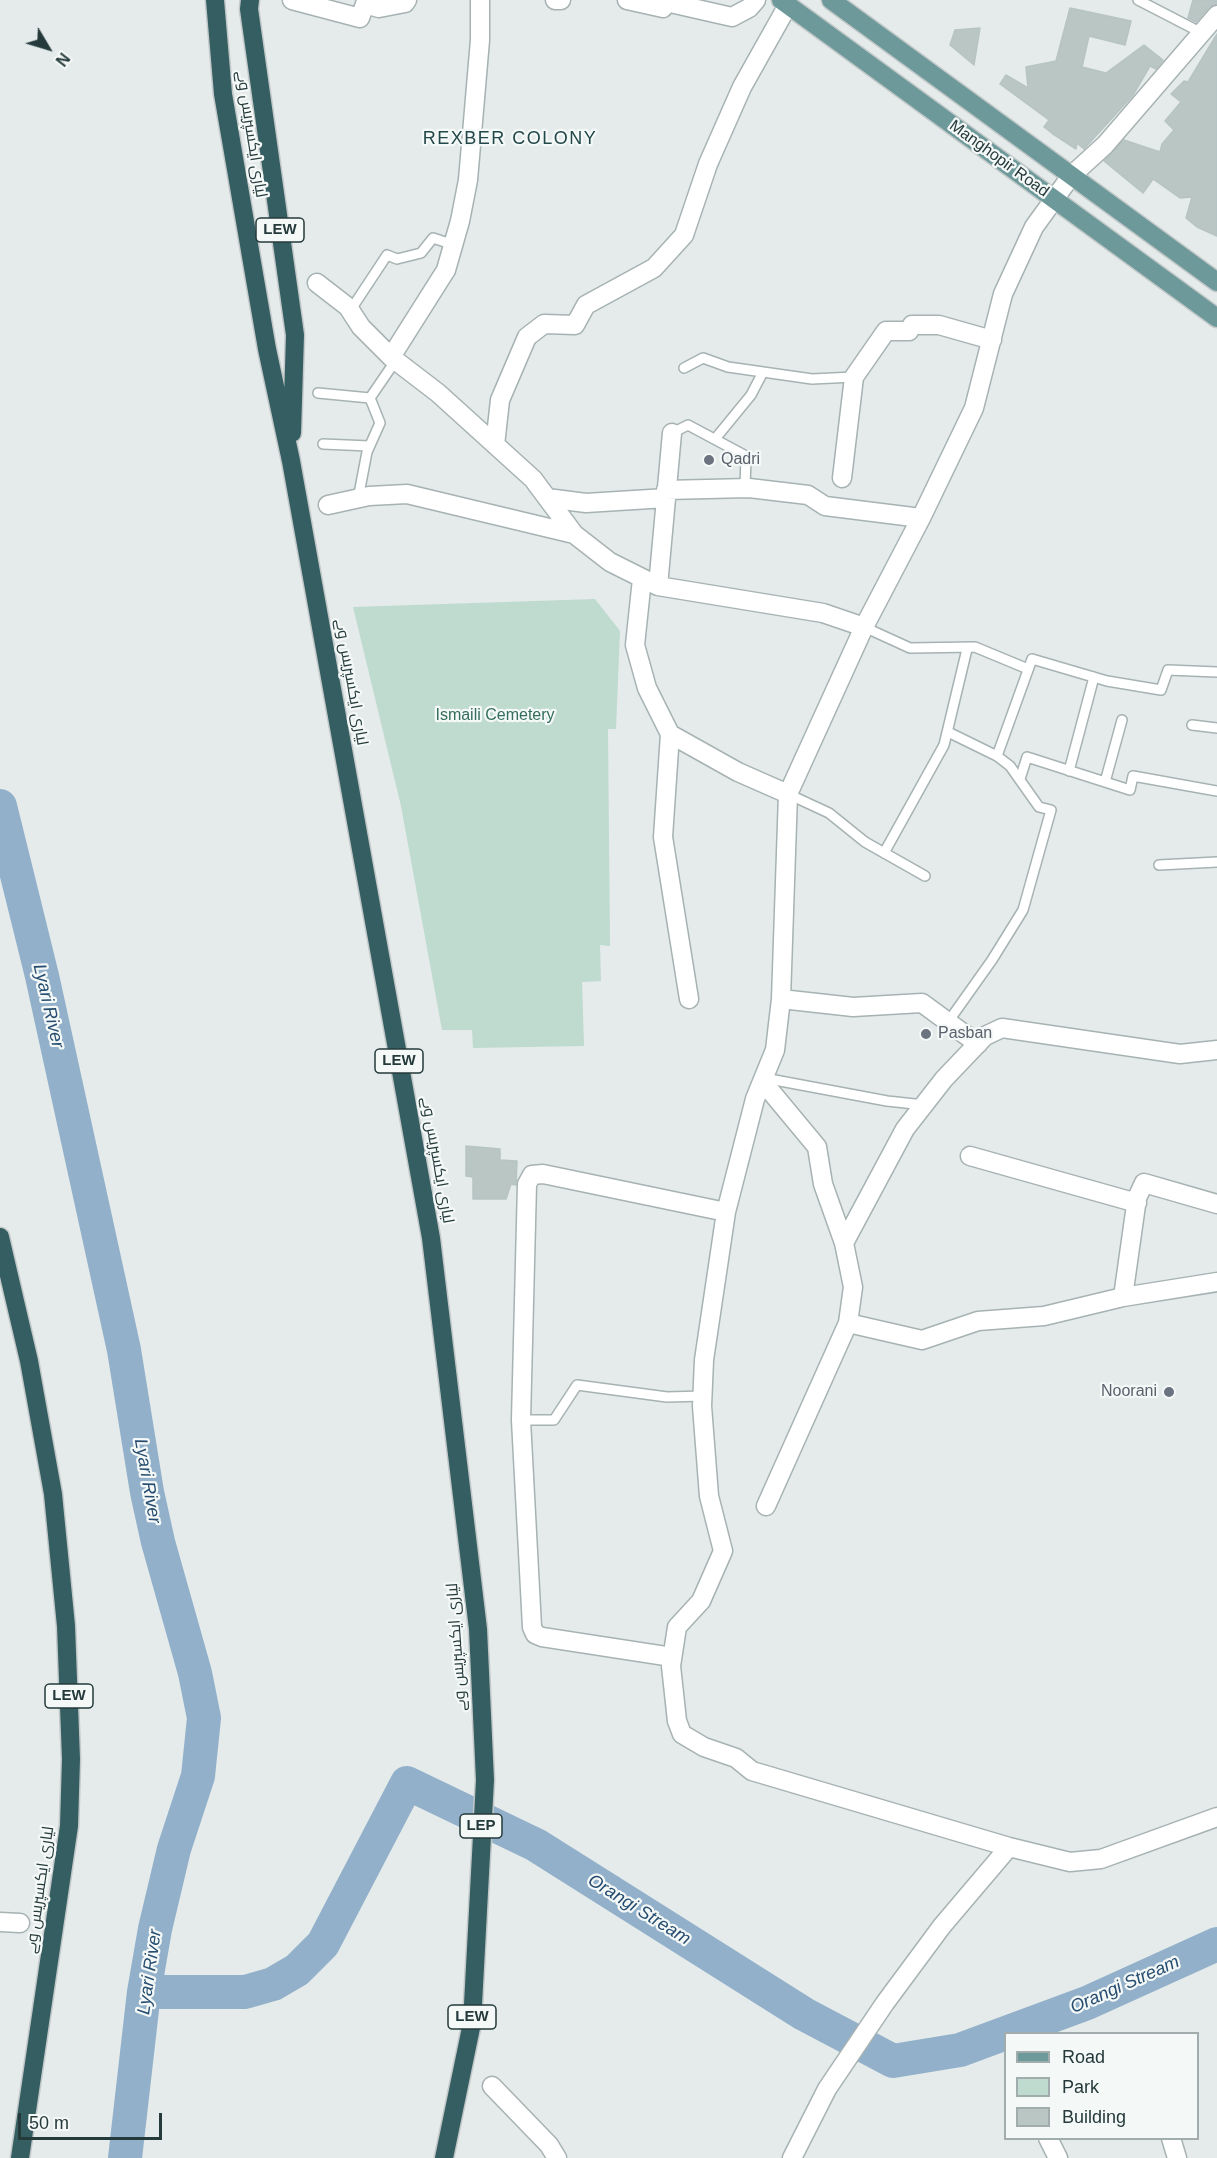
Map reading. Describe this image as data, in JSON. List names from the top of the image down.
{
  "streets": {
    "highway": ["لیاری ایکسپریس وے", "LEW", "LEP"],
    "main road": ["Manghopir Road"]
  },
  "crossings": [
    ["لیاری ایکسپریس وے", "LEW"]
  ],
  "districts": ["REXBER COLONY"],
  "water": ["Lyari River", "Orangi Stream"],
  "parks": ["Ismaili Cemetery"],
  "places": ["Qadri", "Pasban", "Noorani"],
  "legend": ["Road", "Park", "Building"],
  "scale_bar": "50 m",
  "north": "bottom right"
}
